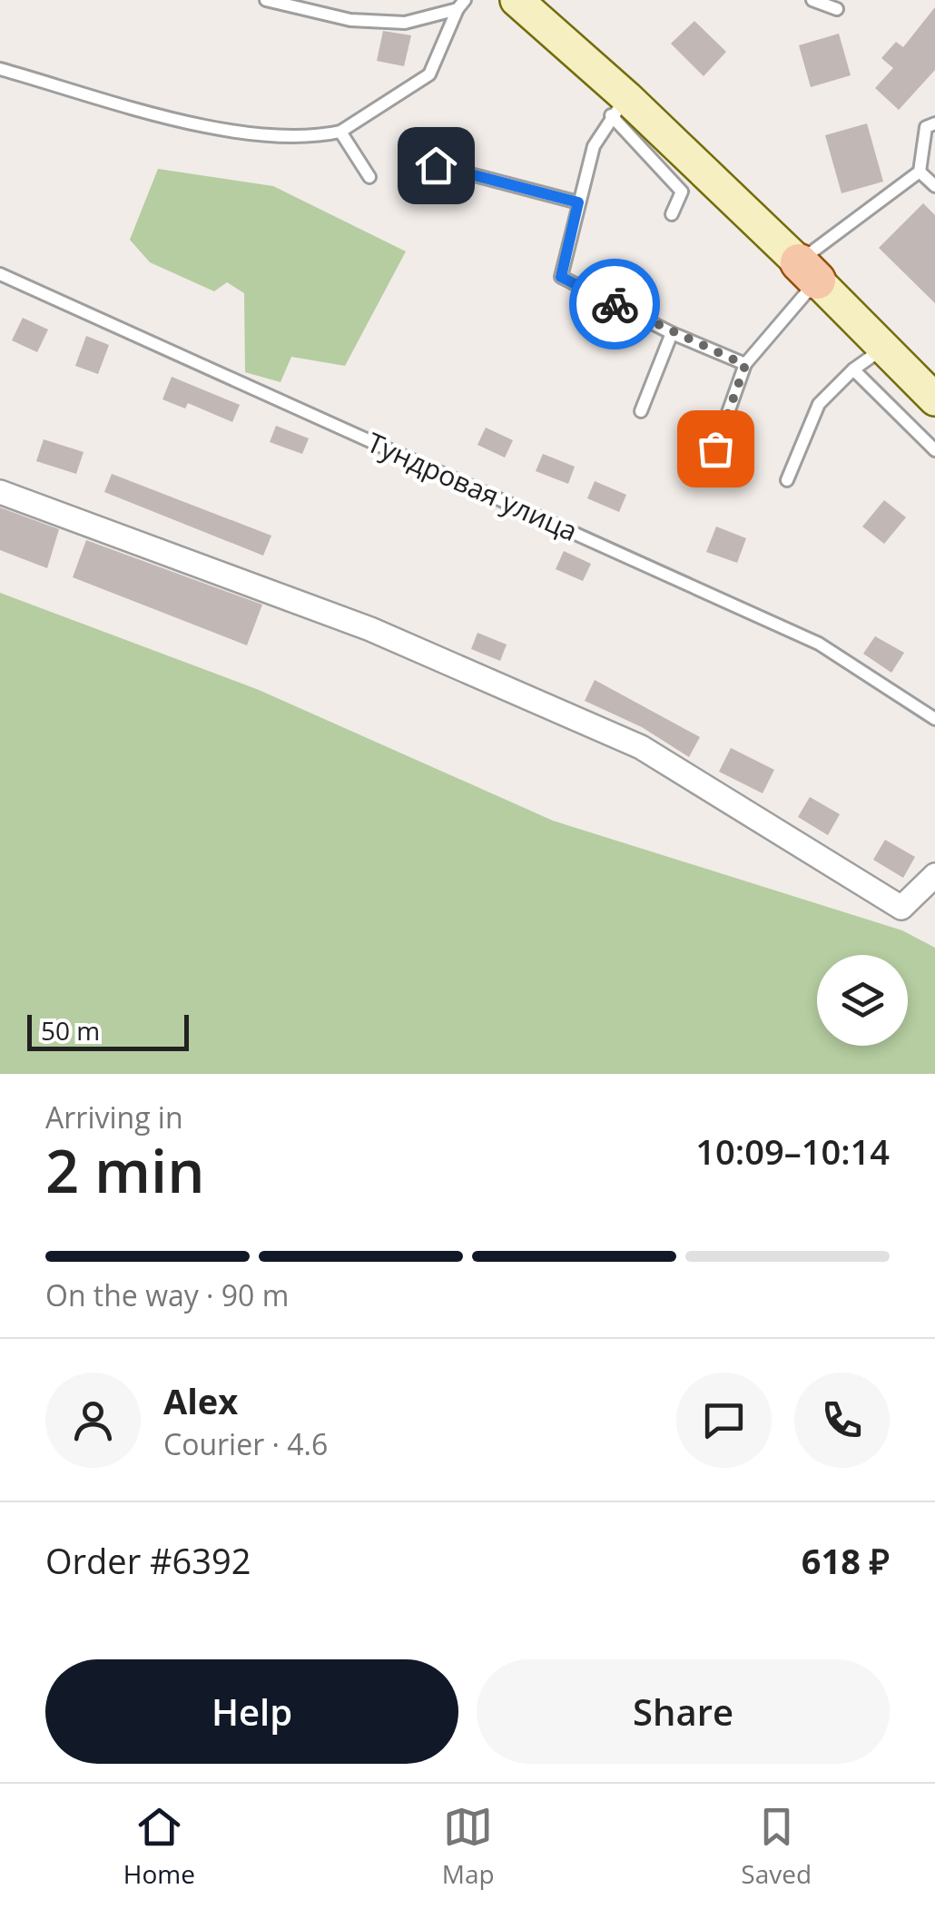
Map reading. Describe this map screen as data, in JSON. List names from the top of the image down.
{
  "streets": {
    "lane": ["Тундровая улица"]
  },
  "scale_bar": "50 m",
  "page": {
    "scale": "50 m",
    "heading": ["2 min", "Arriving in", "10:09–10:14"],
    "panel": [
      "Alex",
      "Courier · 4.6",
      "Order #6392",
      "618 ₽"
    ],
    "bar": "On the way · 90 m",
    "buttons": ["Help", "Share"],
    "tabs": ["Home", "Map", "Saved"]
  }
}
